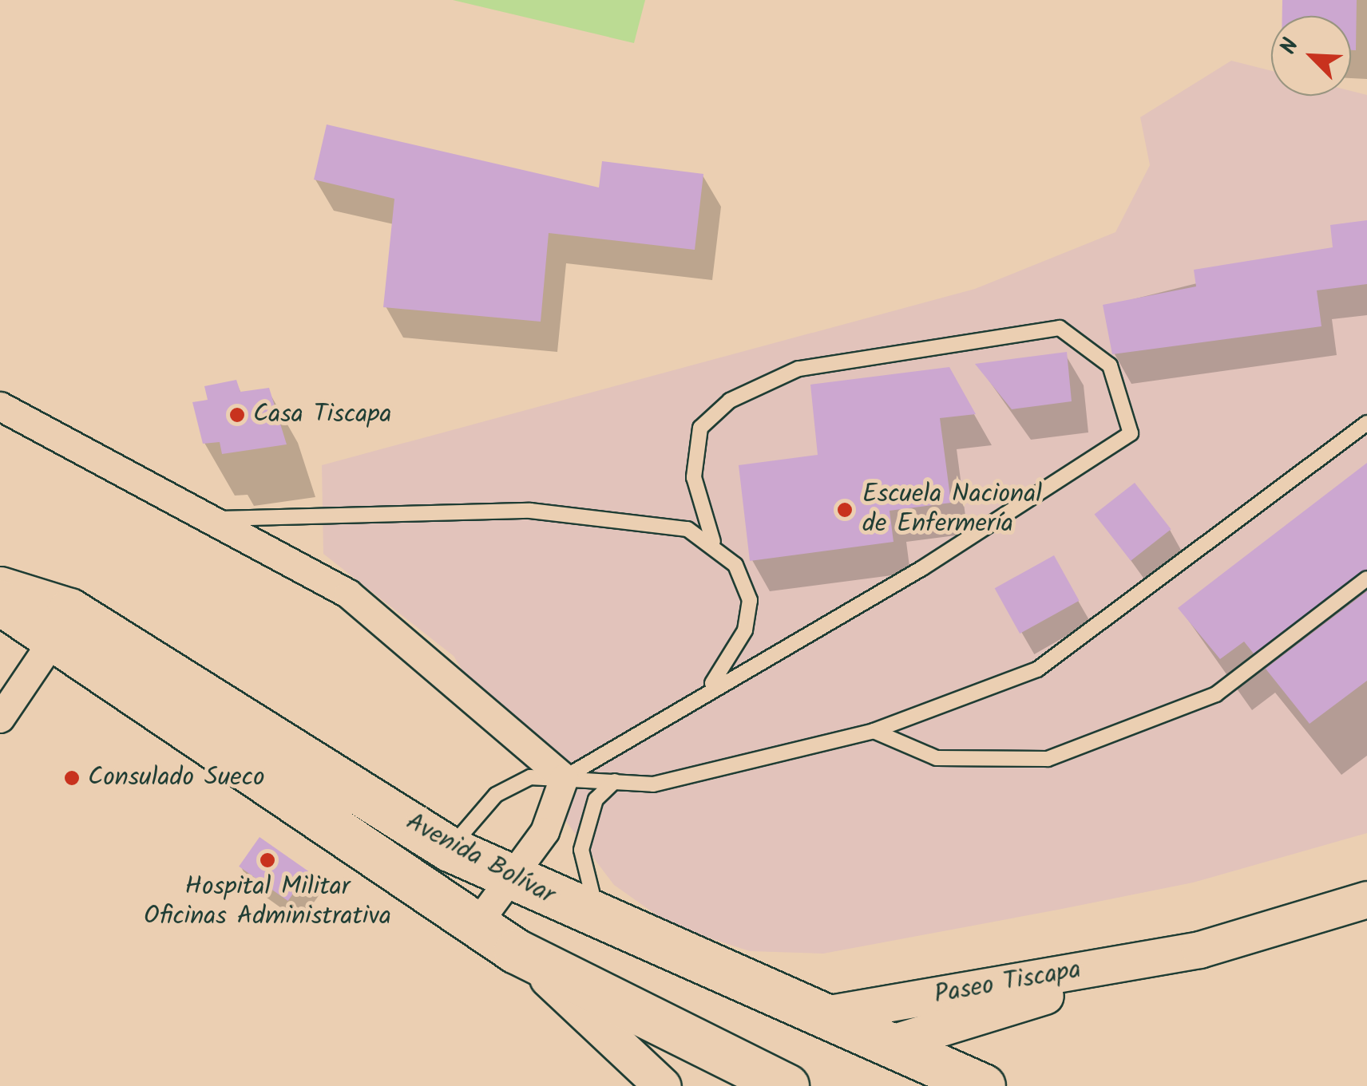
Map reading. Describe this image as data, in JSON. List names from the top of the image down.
{
  "streets": {
    "highway": ["Avenida Bolívar"],
    "street": ["Paseo Tiscapa"]
  },
  "crossings": [
    ["Avenida Bolívar", "Paseo Tiscapa"]
  ],
  "places": [
    "Casa Tiscapa",
    "Escuela Nacional de Enfermería",
    "Consulado Sueco",
    "Hospital Militar Oficinas Administrativa"
  ],
  "north": "top left"
}
